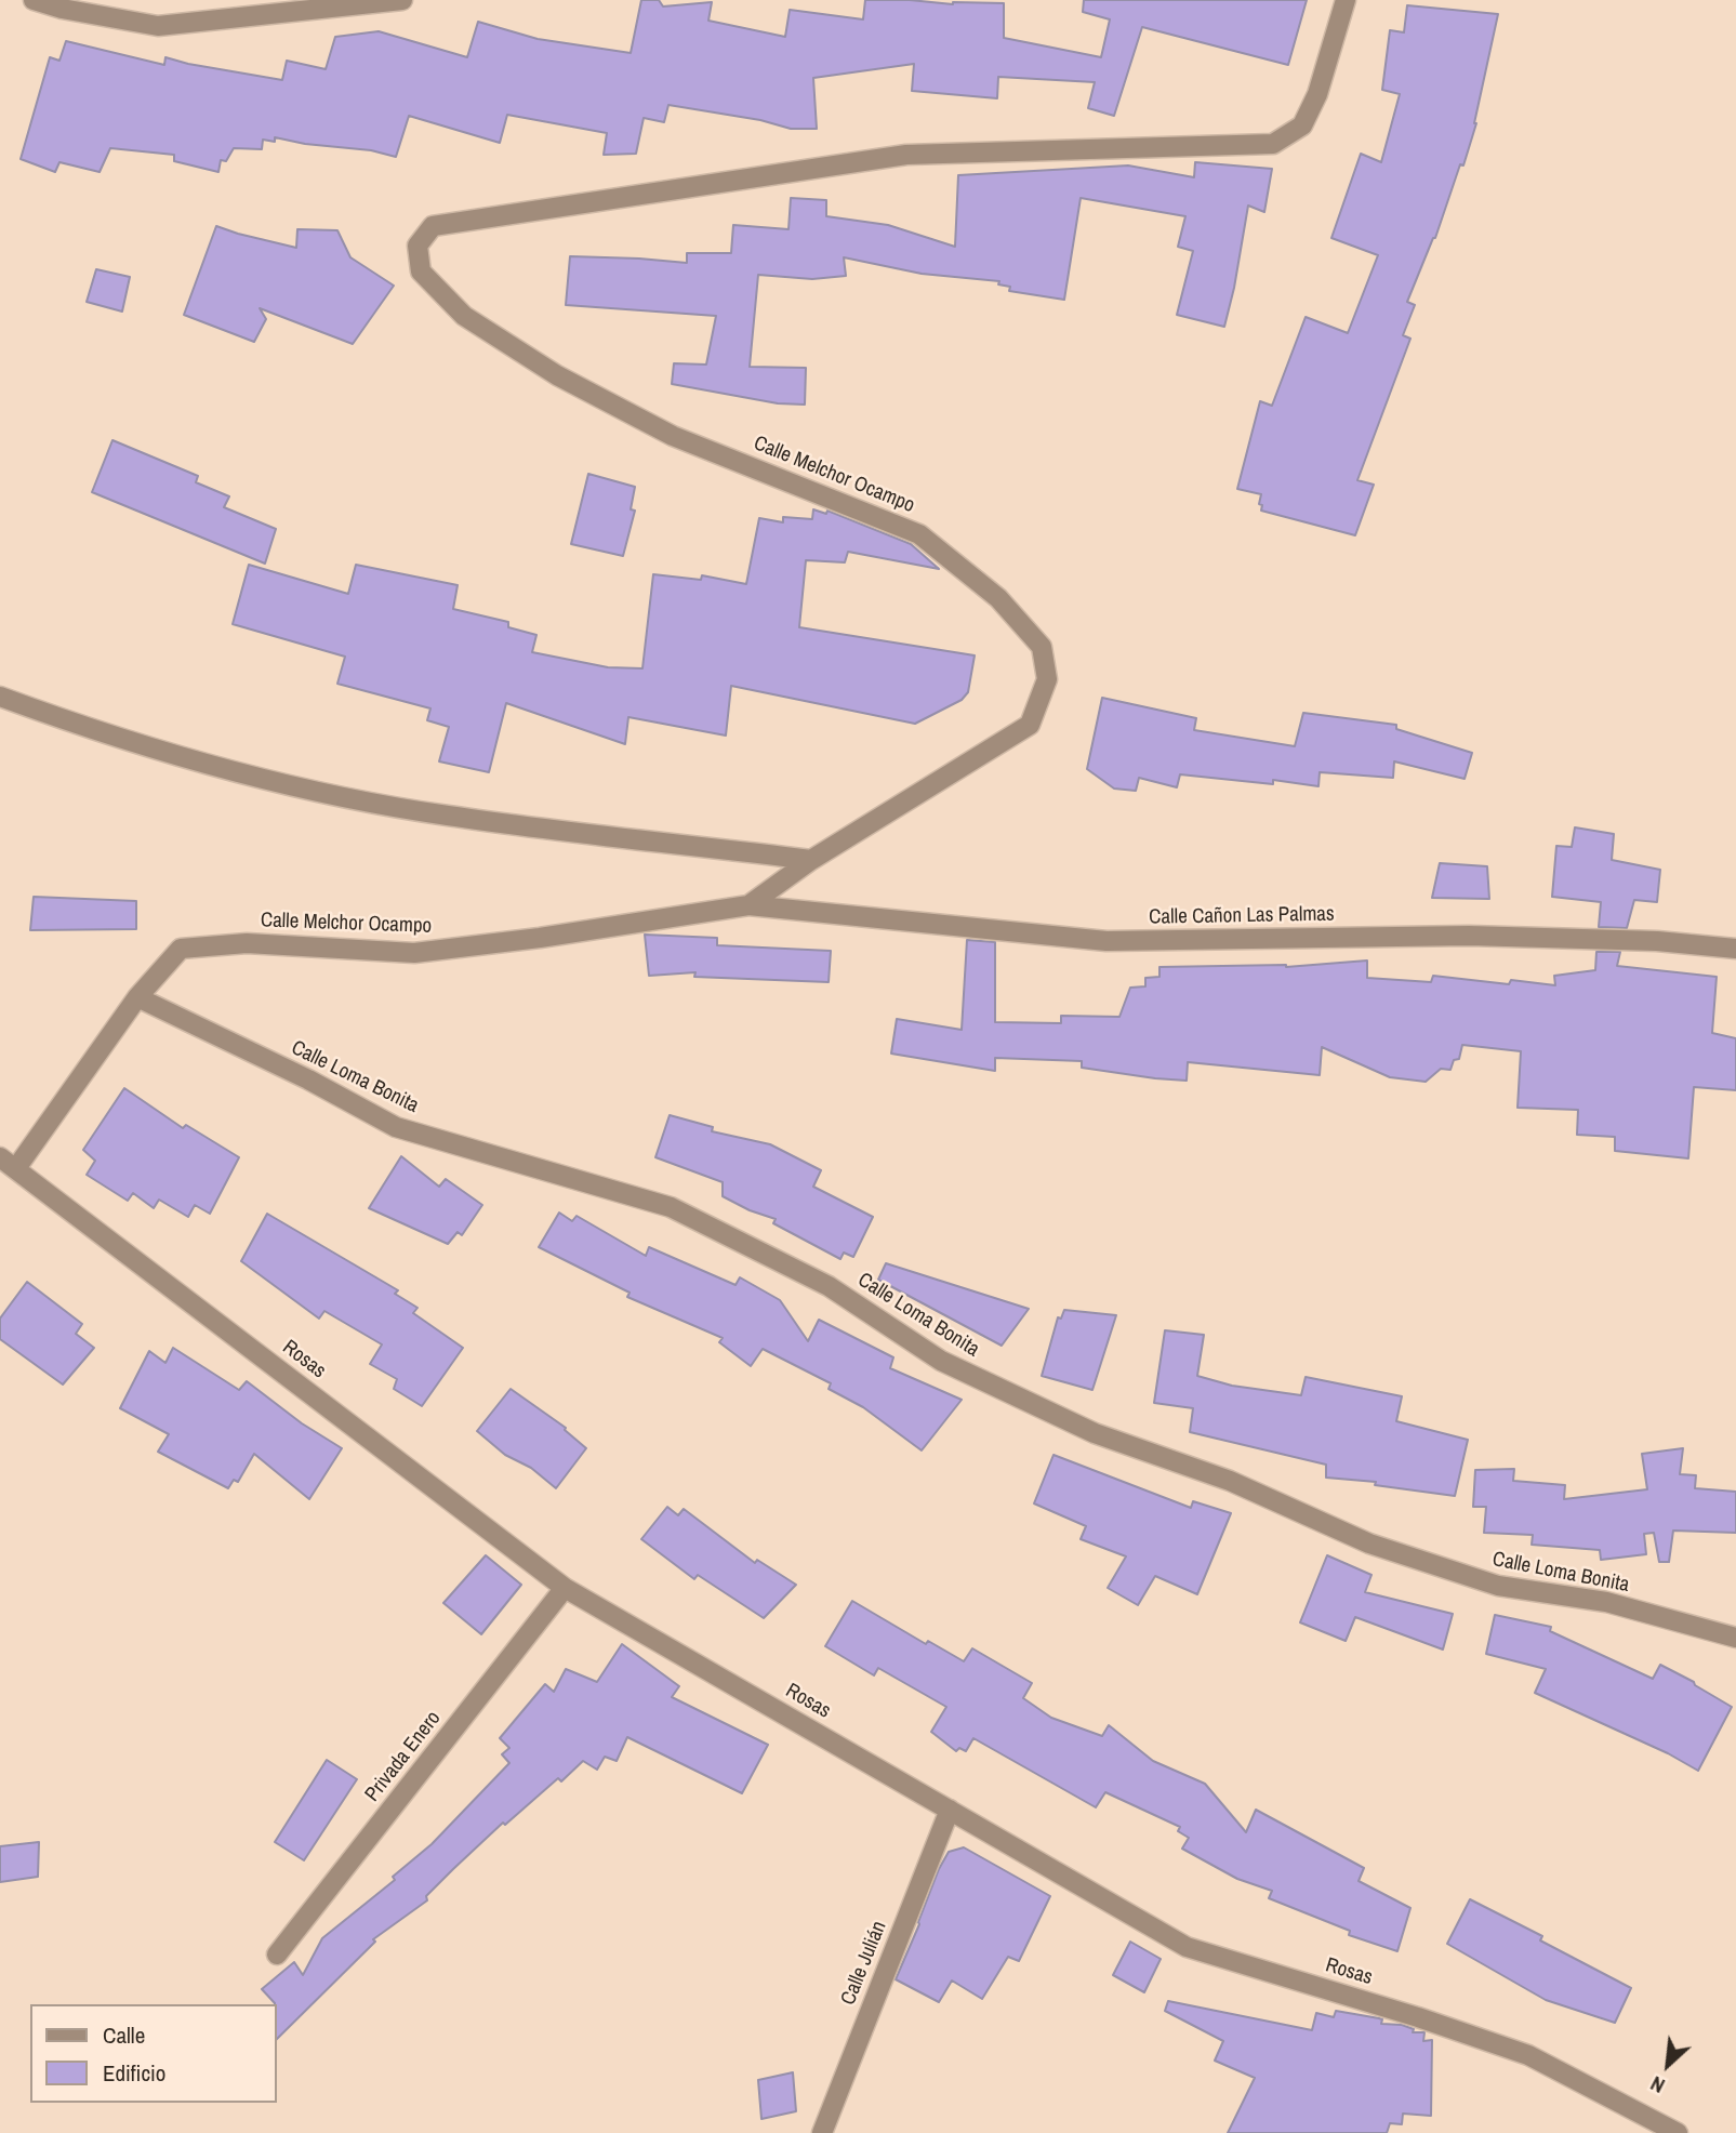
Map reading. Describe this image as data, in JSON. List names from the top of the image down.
{
  "streets": {
    "street": [
      "Calle Melchor Ocampo",
      "Calle Cañon Las Palmas",
      "Calle Loma Bonita",
      "Rosas",
      "Privada Enero",
      "Calle Julián"
    ]
  },
  "crossings": [
    ["Calle Melchor Ocampo", "Calle Cañon Las Palmas"],
    ["Calle Melchor Ocampo", "Calle Loma Bonita"],
    ["Calle Melchor Ocampo", "Rosas"],
    ["Rosas", "Privada Enero"],
    ["Rosas", "Calle Julián"]
  ],
  "legend": ["Calle", "Edificio"],
  "north": "bottom left"
}
